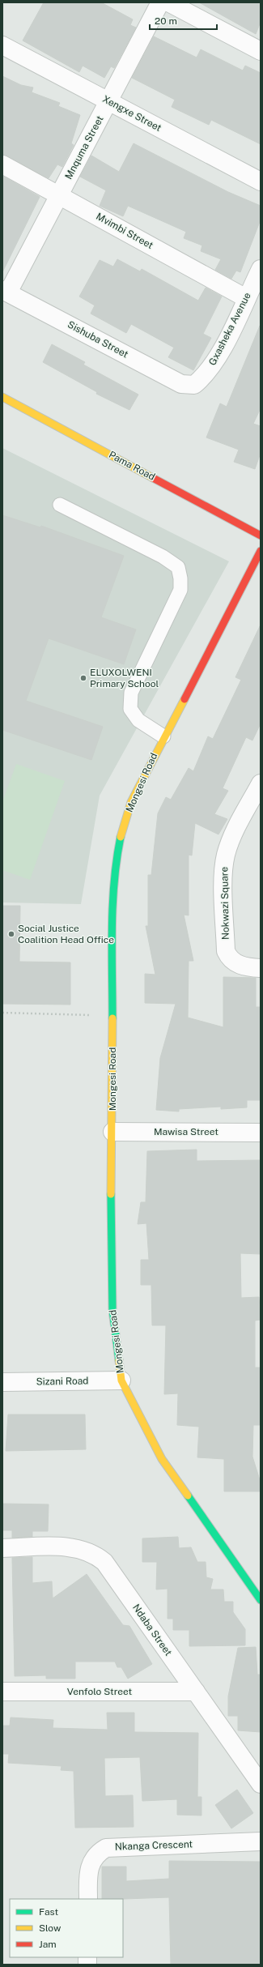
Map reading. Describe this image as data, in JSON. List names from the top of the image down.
{
  "streets": {
    "street": [
      "Xengxe Street",
      "Mnquma Street",
      "Mvimbi Street",
      "Gxasheka Avenue",
      "Sishuba Street",
      "Pama Road",
      "Mongesi Road",
      "Nokwazi Square",
      "Mawisa Street",
      "Sizani Road",
      "Ndaba Street",
      "Venfolo Street",
      "Nkanga Crescent"
    ]
  },
  "crossings": [
    ["Xengxe Street", "Mnquma Street"],
    ["Mnquma Street", "Mvimbi Street"],
    ["Mnquma Street", "Sishuba Street"],
    ["Mvimbi Street", "Gxasheka Avenue"],
    ["Gxasheka Avenue", "Sishuba Street"],
    ["Mongesi Road", "Mawisa Street"],
    ["Mongesi Road", "Sizani Road"],
    ["Ndaba Street", "Venfolo Street"]
  ],
  "places": ["ELUXOLWENI Primary School", "Social Justice Coalition Head Office"],
  "legend": ["Fast", "Slow", "Jam"],
  "scale_bar": "20 m"
}
